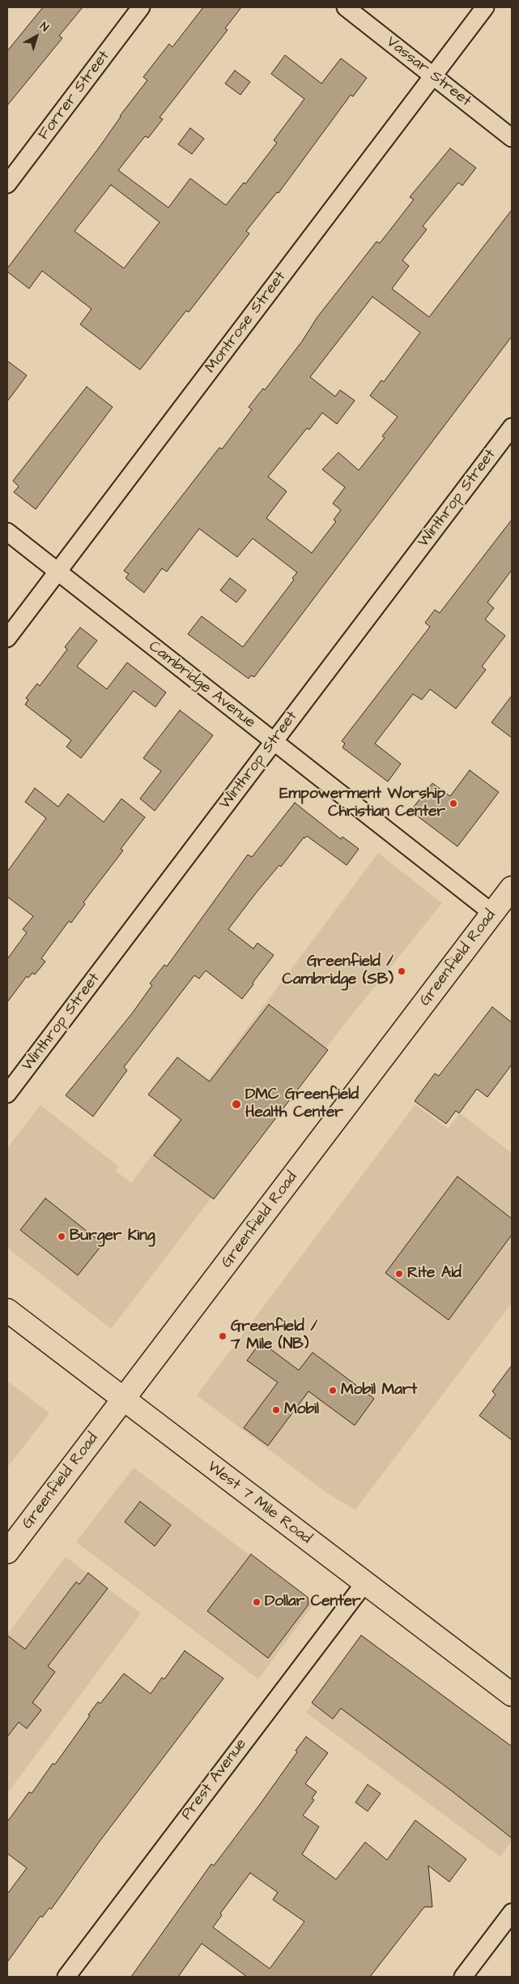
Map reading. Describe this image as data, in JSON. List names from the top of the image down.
{
  "streets": {
    "main road": ["Greenfield Road", "West 7 Mile Road"],
    "street": [
      "Vassar Street",
      "Forrer Street",
      "Montrose Street",
      "Winthrop Street",
      "Cambridge Avenue",
      "Prest Avenue"
    ]
  },
  "crossings": [
    ["Vassar Street", "Montrose Street"],
    ["Montrose Street", "Cambridge Avenue"],
    ["Winthrop Street", "Cambridge Avenue"],
    ["Cambridge Avenue", "Greenfield Road"],
    ["Greenfield Road", "West 7 Mile Road"],
    ["West 7 Mile Road", "Prest Avenue"]
  ],
  "places": [
    "Empowerment Worship Christian Center",
    "Greenfield / Cambridge (SB)",
    "DMC Greenfield Health Center",
    "Burger King",
    "Rite Aid",
    "Greenfield / 7 Mile (NB)",
    "Mobil Mart",
    "Mobil",
    "Dollar Center"
  ],
  "north": "top right"
}
